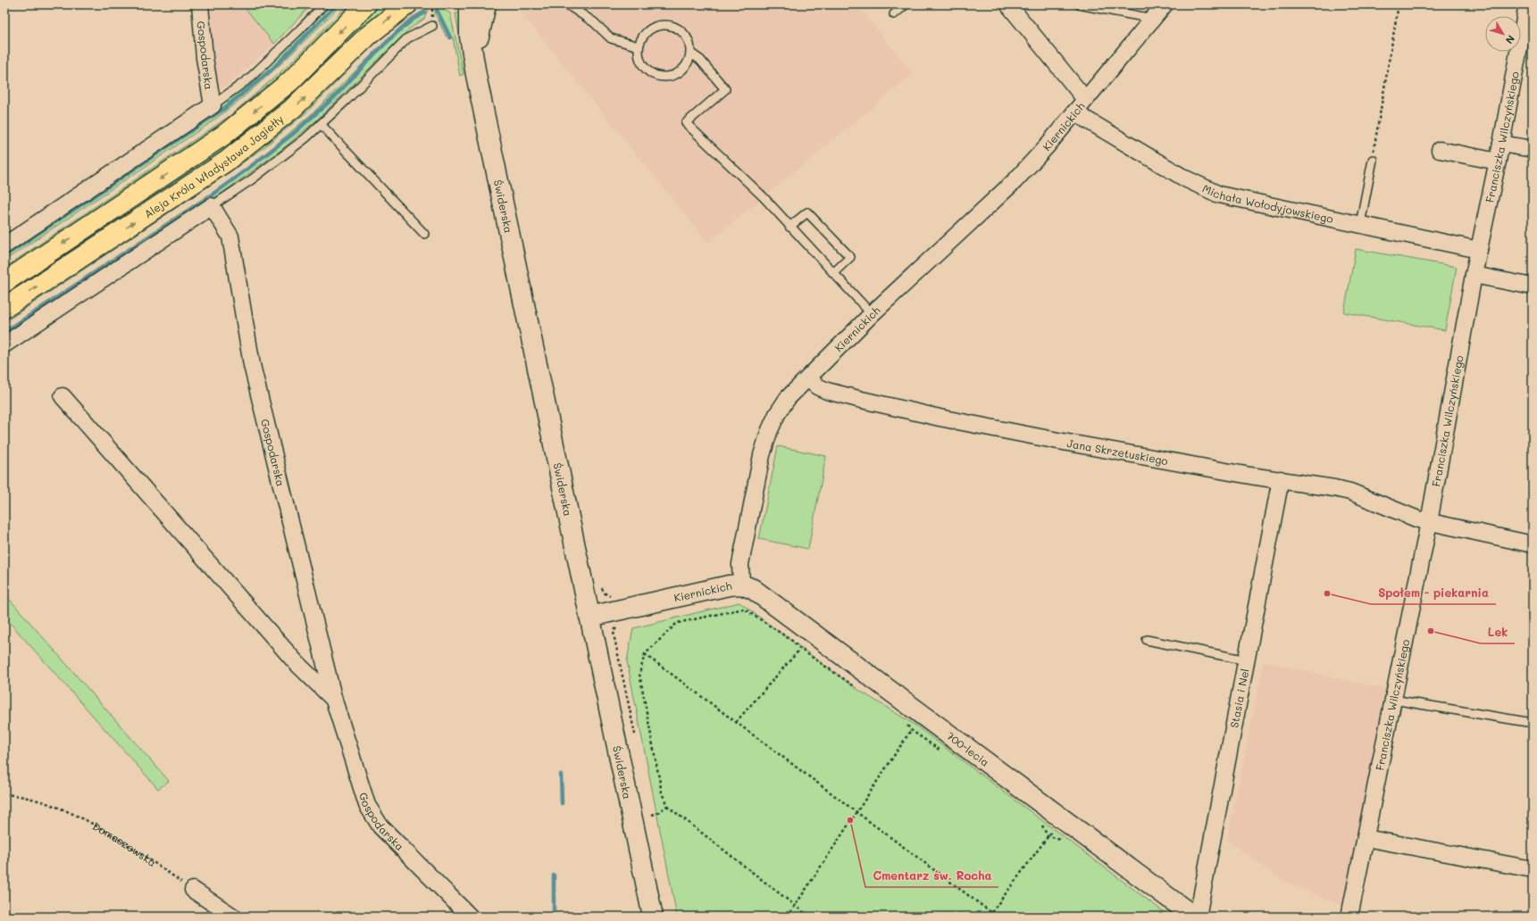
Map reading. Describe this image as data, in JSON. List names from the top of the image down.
{
  "streets": {
    "main road": [
      "Kiernickich",
      "Aleja Króla Władysława Jagiełły",
      "Świderska",
      "700-lecia"
    ],
    "street": [
      "Gospodarska",
      "Franciszka Wilczyńskiego",
      "Michała Wołodyjowskiego",
      "Jana Skrzetuskiego",
      "Stasia i Nel"
    ],
    "path": ["Domaszewska"]
  },
  "crossings": [
    ["Kiernickich", "Michała Wołodyjowskiego"],
    ["Kiernickich", "Świderska"],
    ["Kiernickich", "Jana Skrzetuskiego"],
    ["Kiernickich", "700-lecia"],
    ["Franciszka Wilczyńskiego", "Michała Wołodyjowskiego"],
    ["Franciszka Wilczyńskiego", "Jana Skrzetuskiego"],
    ["Jana Skrzetuskiego", "Stasia i Nel"]
  ],
  "places": ["Społem - piekarnia", "Lek", "Cmentarz św. Rocha"],
  "north": "bottom right"
}
